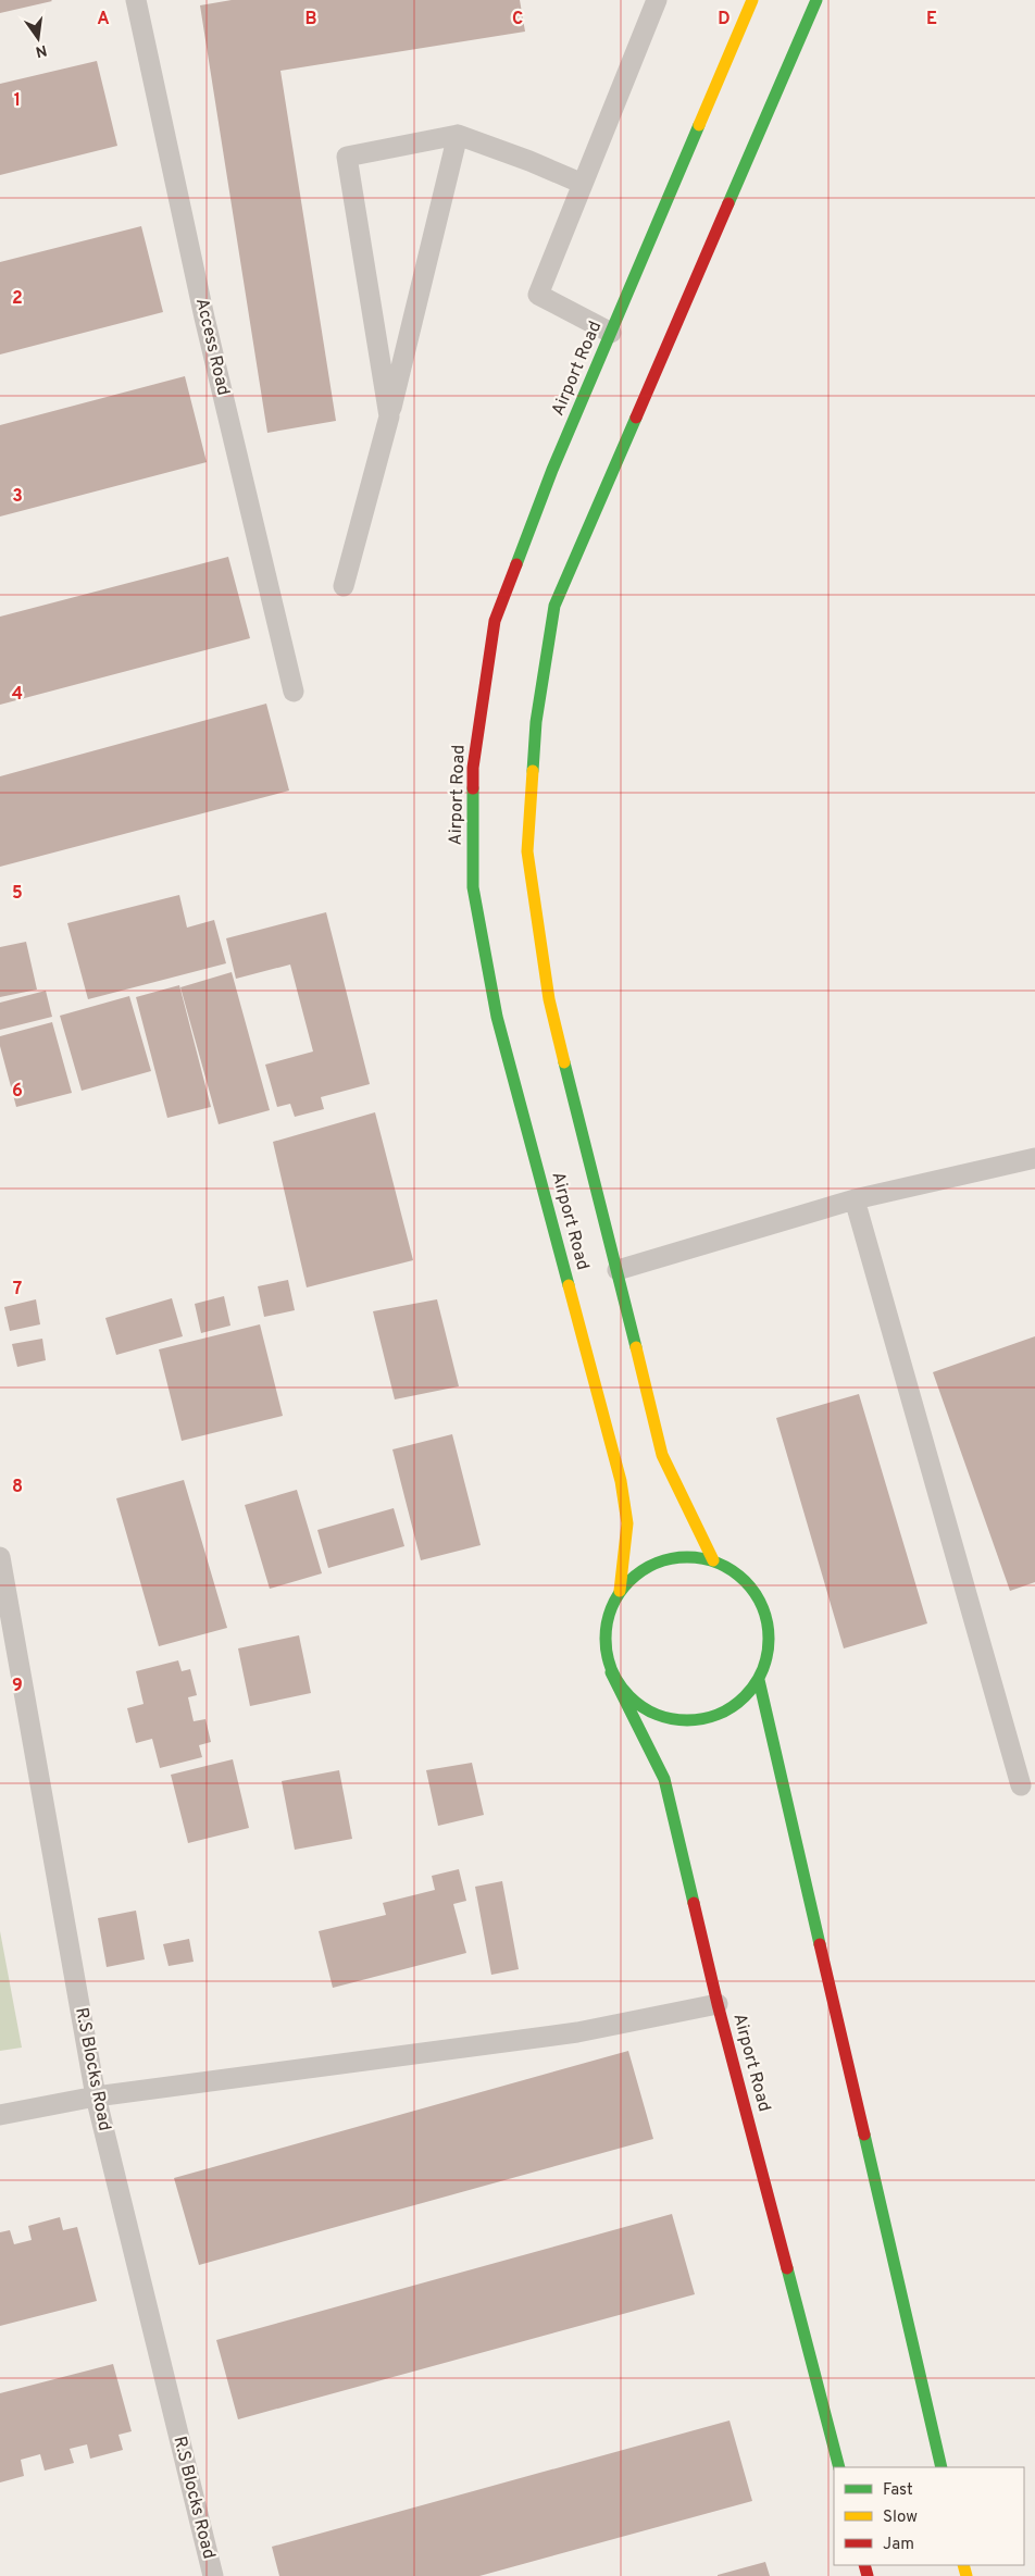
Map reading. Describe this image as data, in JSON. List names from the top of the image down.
{
  "streets": {
    "main road": ["Airport Road"],
    "lane": ["Access Road", "R.S Blocks Road"]
  },
  "legend": ["Fast", "Slow", "Jam"],
  "north": "bottom",
  "grid": {
    "columns": [
      "A",
      "B",
      "C",
      "D",
      "E"
    ],
    "rows": [
      "1",
      "2",
      "3",
      "4",
      "5",
      "6",
      "7",
      "8",
      "9"
    ]
  }
}
